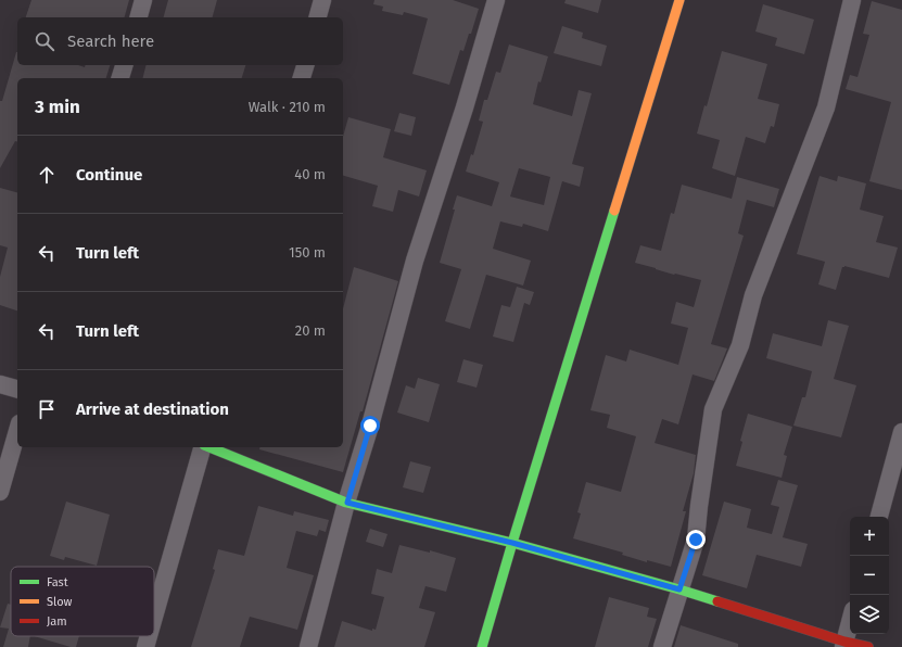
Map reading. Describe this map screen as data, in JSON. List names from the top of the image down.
{
  "legend": ["Fast", "Slow", "Jam"],
  "page": {
    "search": "Search here",
    "heading": ["3 min", "Walk · 210 m"],
    "list": [
      ["Continue", "40 m"],
      ["Turn left", "150 m"],
      ["Turn left", "20 m"],
      "Arrive at destination"
    ],
    "map_buttons": ["+", "−"]
  }
}
